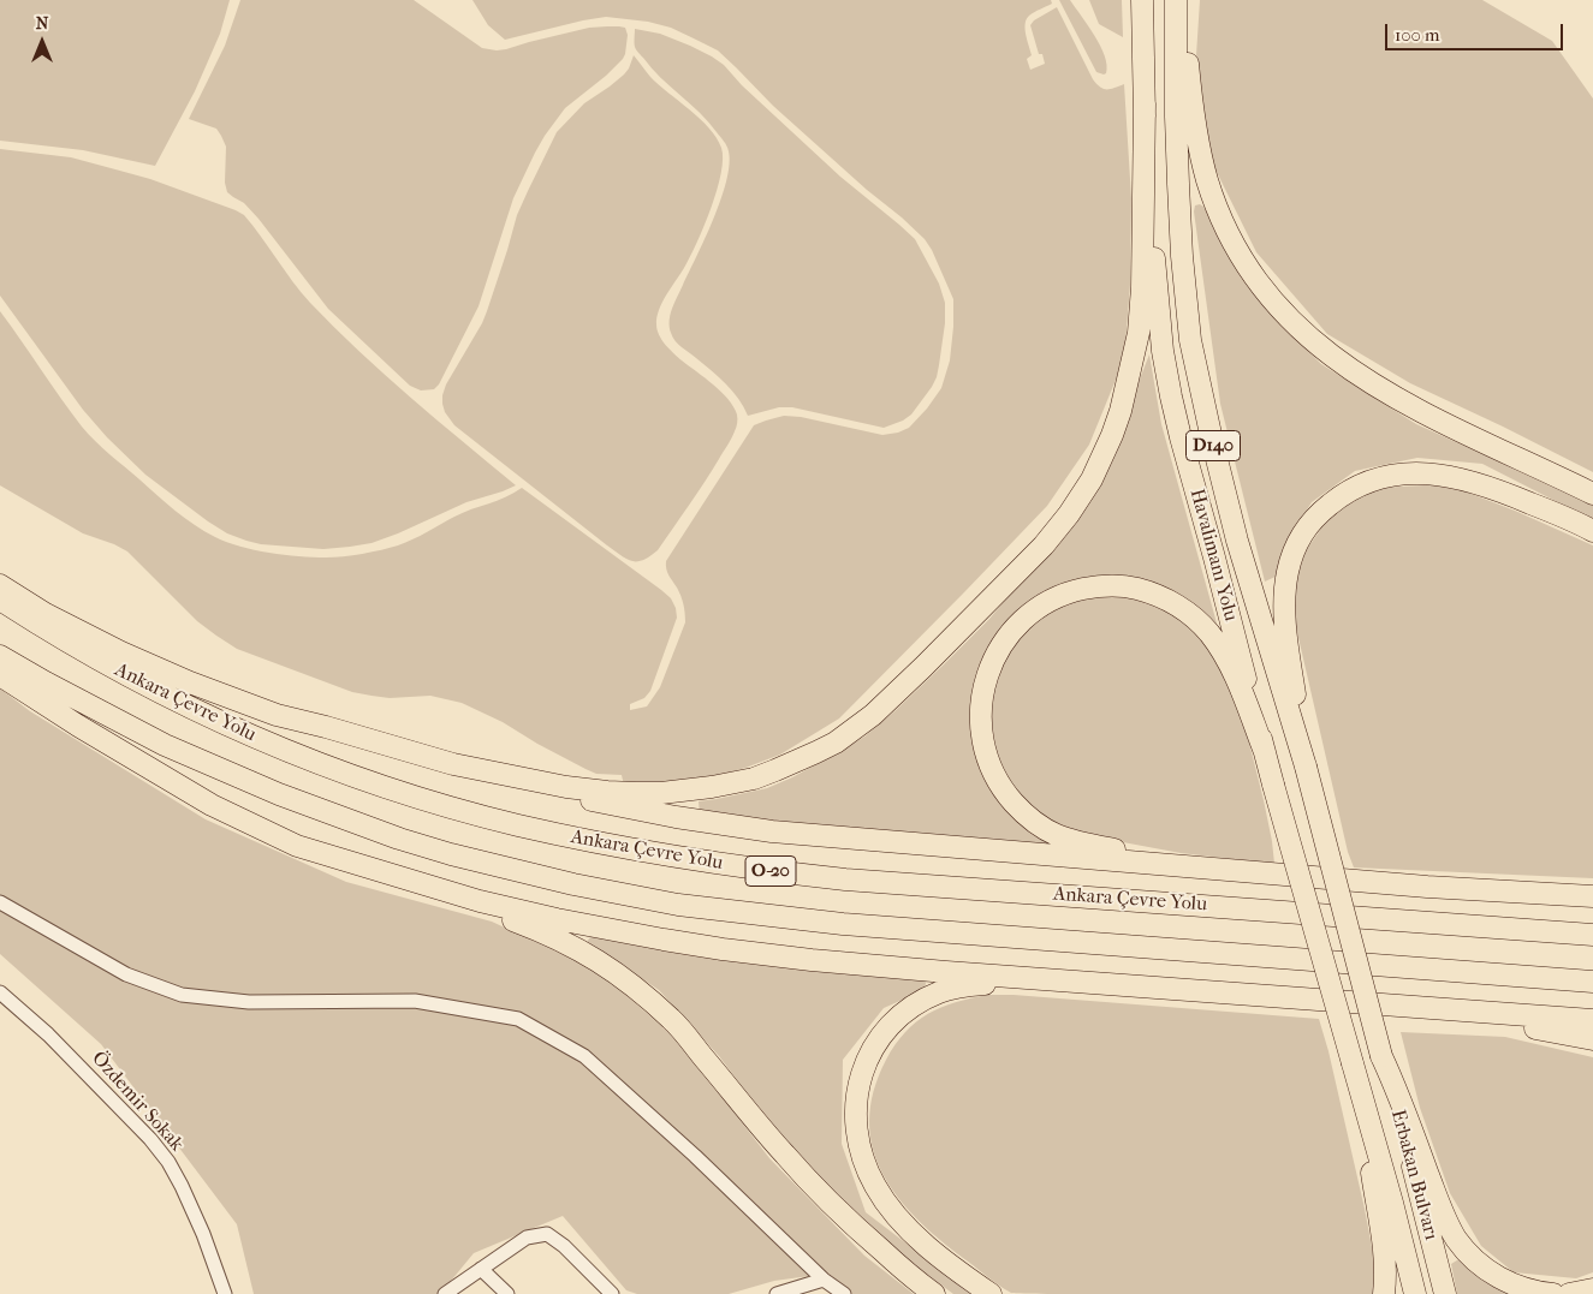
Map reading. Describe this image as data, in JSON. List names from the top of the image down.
{
  "streets": {
    "highway": [
      "D140",
      "Havalimanı Yolu",
      "Ankara Çevre Yolu",
      "O-20",
      "Erbakan Bulvarı"
    ],
    "street": ["Özdemir Sokak"]
  },
  "crossings": [
    ["Havalimanı Yolu", "Erbakan Bulvarı"]
  ],
  "scale_bar": "100 m",
  "north": "top"
}
